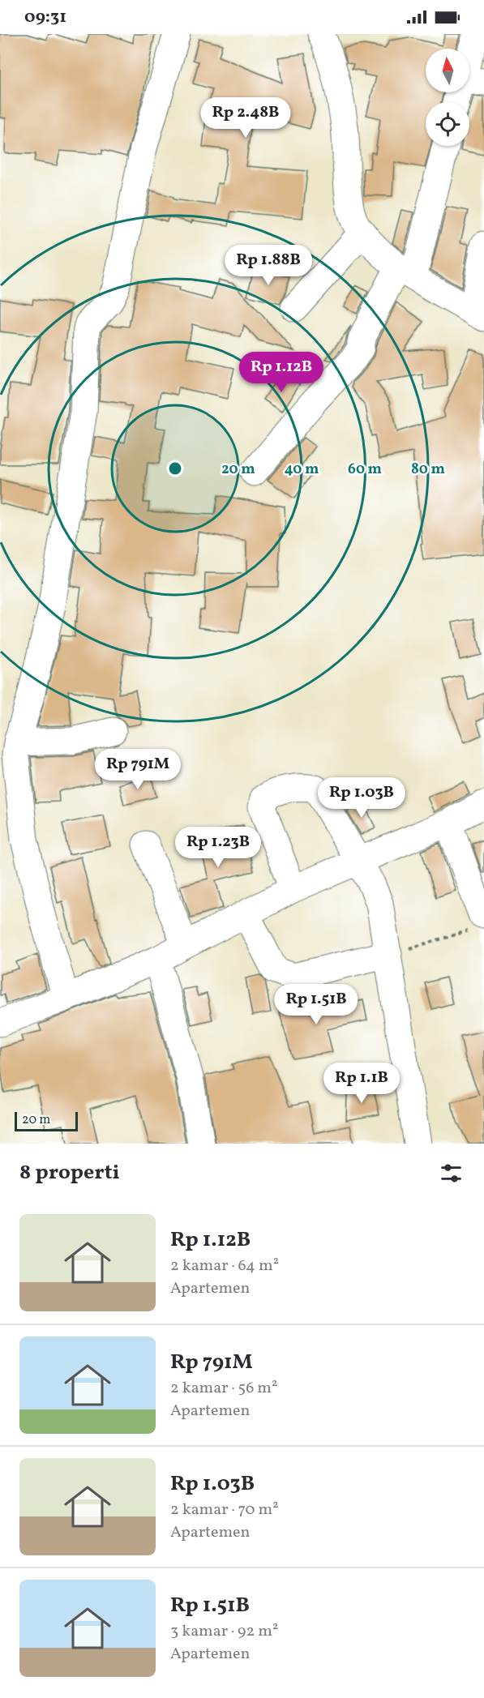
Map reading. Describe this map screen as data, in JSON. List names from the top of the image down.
{
  "scale_bar": "20 m",
  "north": "top",
  "page": {
    "status": "09:31",
    "price": [
      "Rp 2.48B",
      "Rp 1.88B",
      "Rp 1.12B",
      "Rp 791M",
      "Rp 1.03B",
      "Rp 1.23B",
      "Rp 1.51B",
      "Rp 1.1B"
    ],
    "scale": "20 m",
    "heading": "8 properti",
    "list": [
      {
        "name": "Rp 1.12B",
        "note": "2 kamar · 64 m² · Apartemen"
      },
      {
        "name": "Rp 791M",
        "note": "2 kamar · 56 m² · Apartemen"
      },
      {
        "name": "Rp 1.03B",
        "note": "2 kamar · 70 m² · Apartemen"
      },
      {
        "name": "Rp 1.51B",
        "note": "3 kamar · 92 m² · Apartemen"
      }
    ]
  },
  "rings": [
    "20 m",
    "40 m",
    "60 m",
    "80 m"
  ]
}
